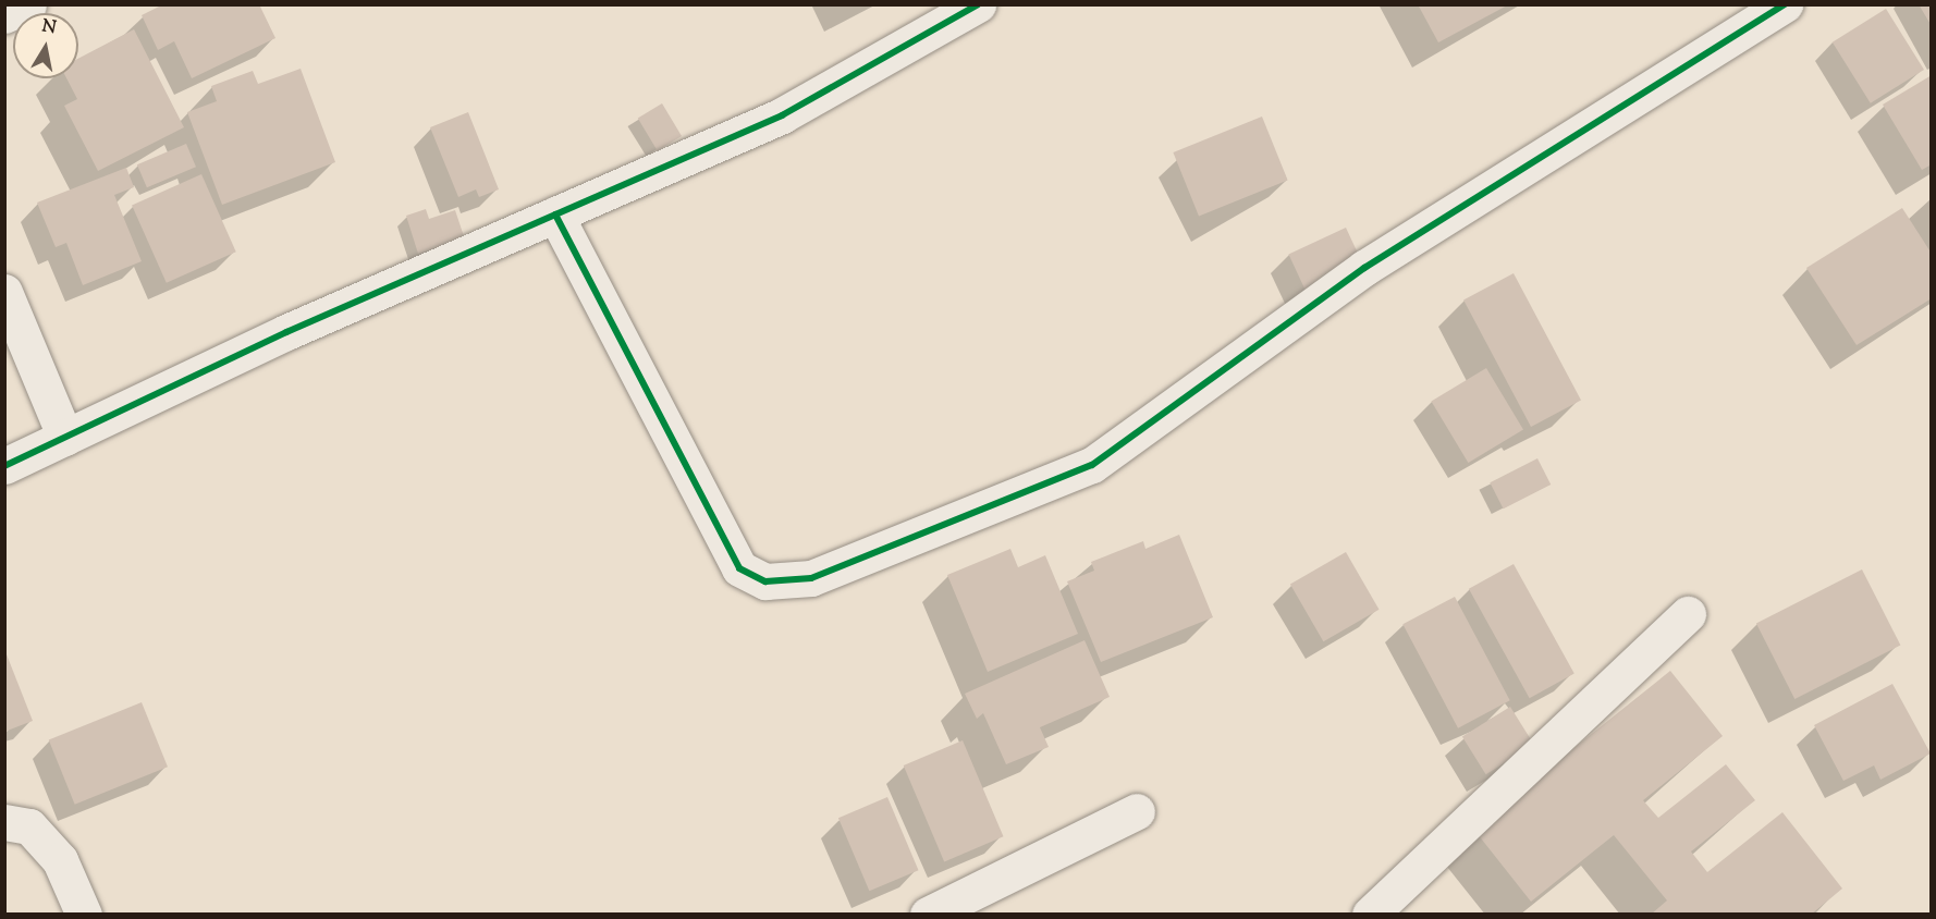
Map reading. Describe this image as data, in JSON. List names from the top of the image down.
{
  "north": "top"
}
